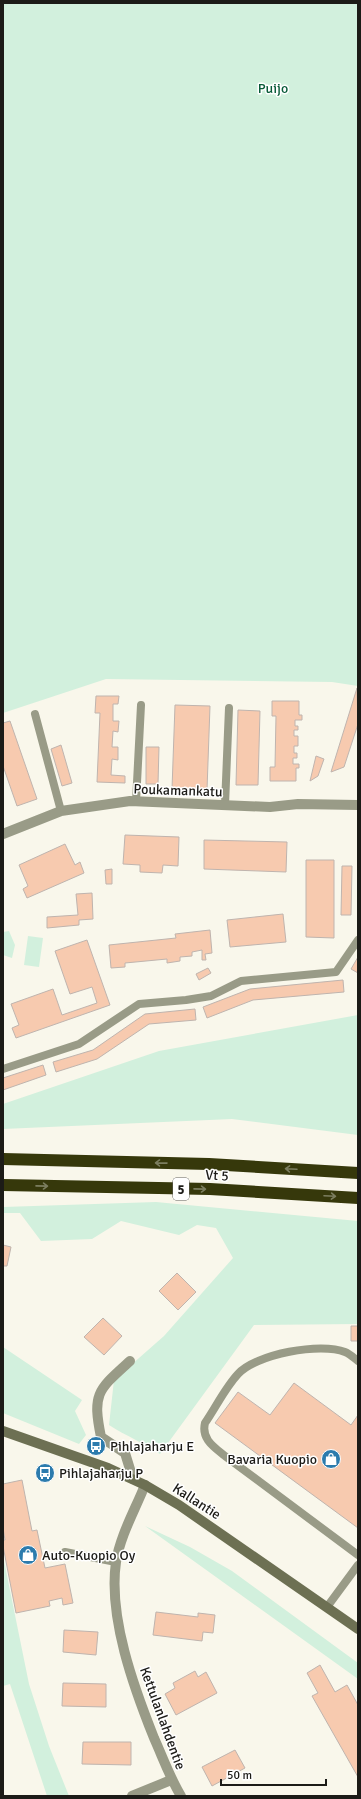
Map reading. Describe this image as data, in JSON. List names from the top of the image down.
{
  "streets": {
    "highway": ["Vt 5", "5"],
    "main road": ["Kallantie"],
    "street": ["Poukamankatu", "Kettulanlahdentie"]
  },
  "crossings": [
    ["Kallantie", "Kettulanlahdentie"]
  ],
  "parks": ["Puijo"],
  "places": {
    "bus stop": ["Pihlajaharju E", "Pihlajaharju P"],
    "shop": ["Bavaria Kuopio", "Auto-Kuopio Oy"]
  },
  "scale_bar": "50 m"
}
